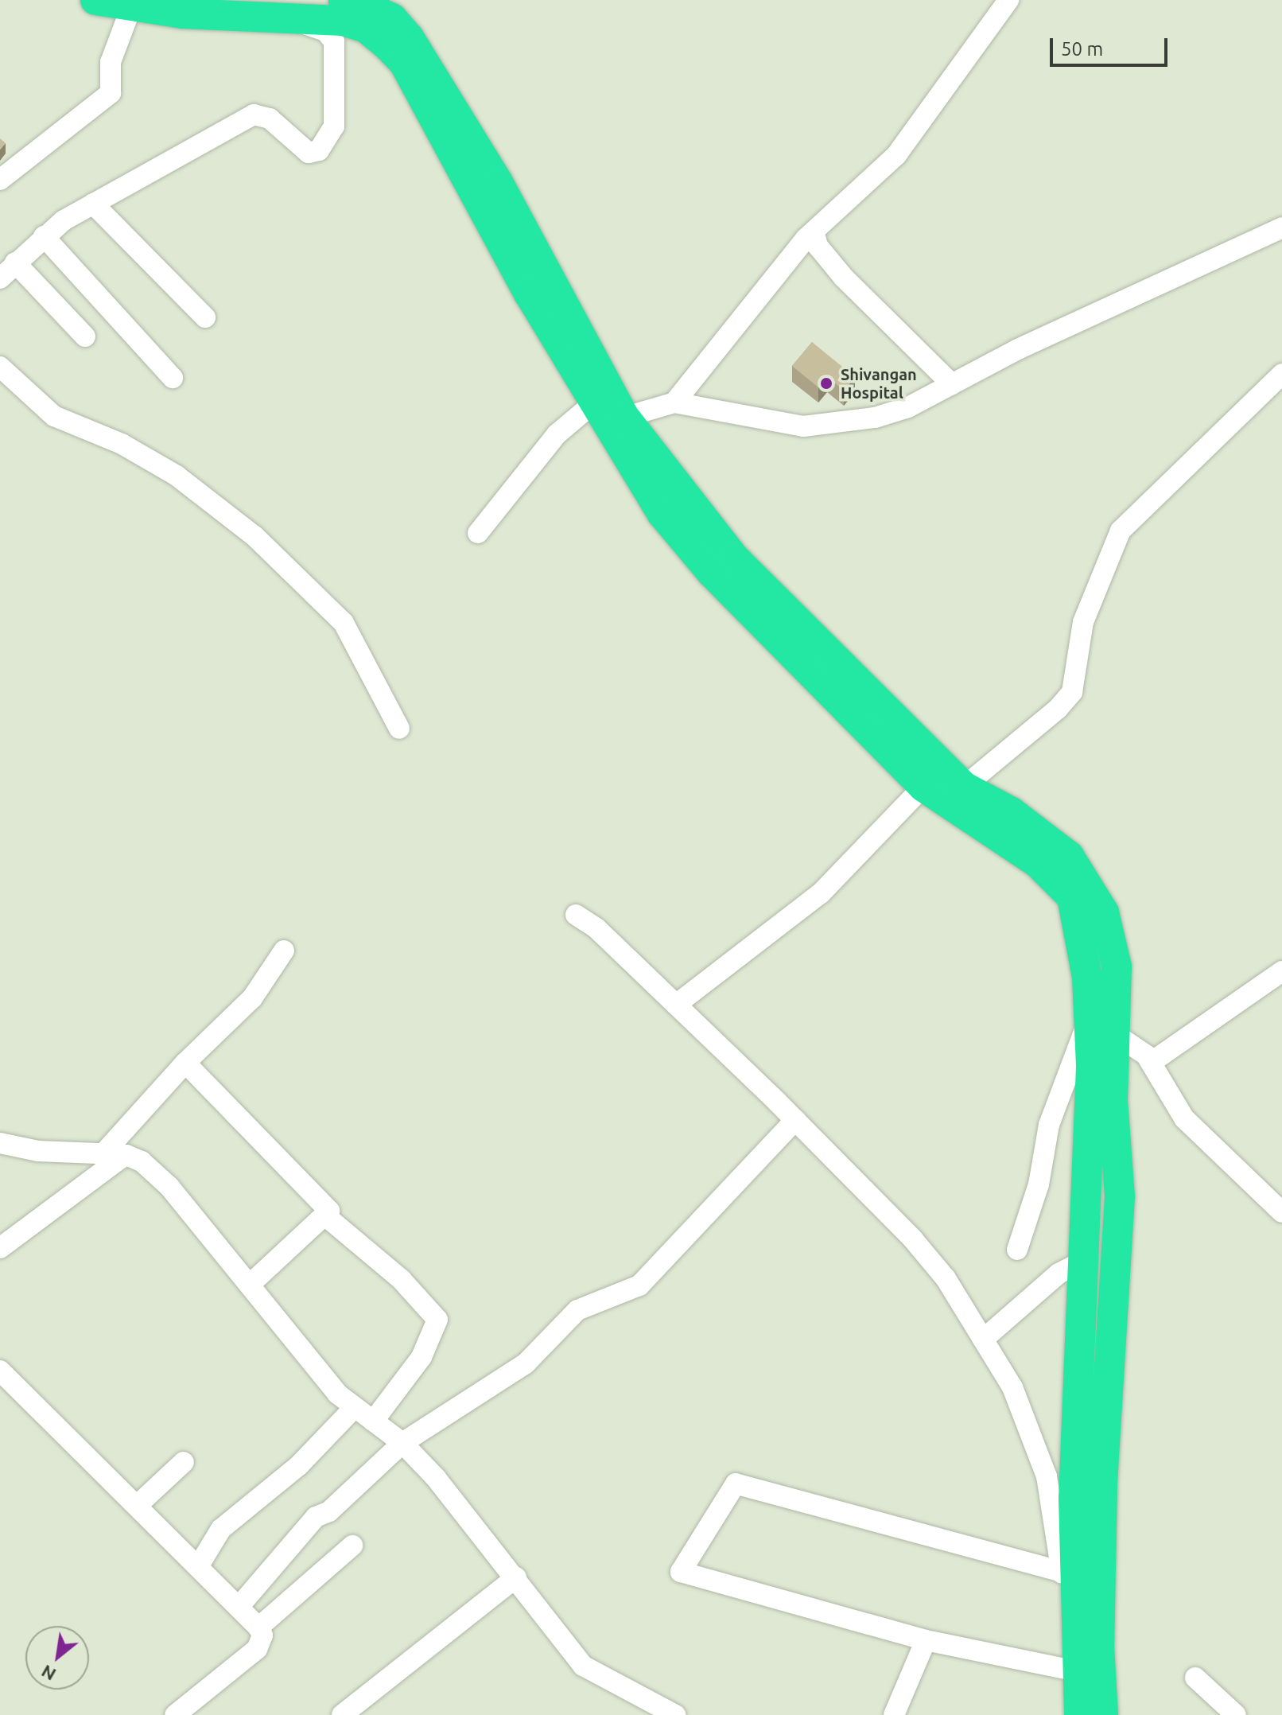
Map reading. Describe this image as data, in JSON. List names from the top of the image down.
{
  "places": ["Shivangan Hospital"],
  "scale_bar": "50 m",
  "north": "bottom left"
}
